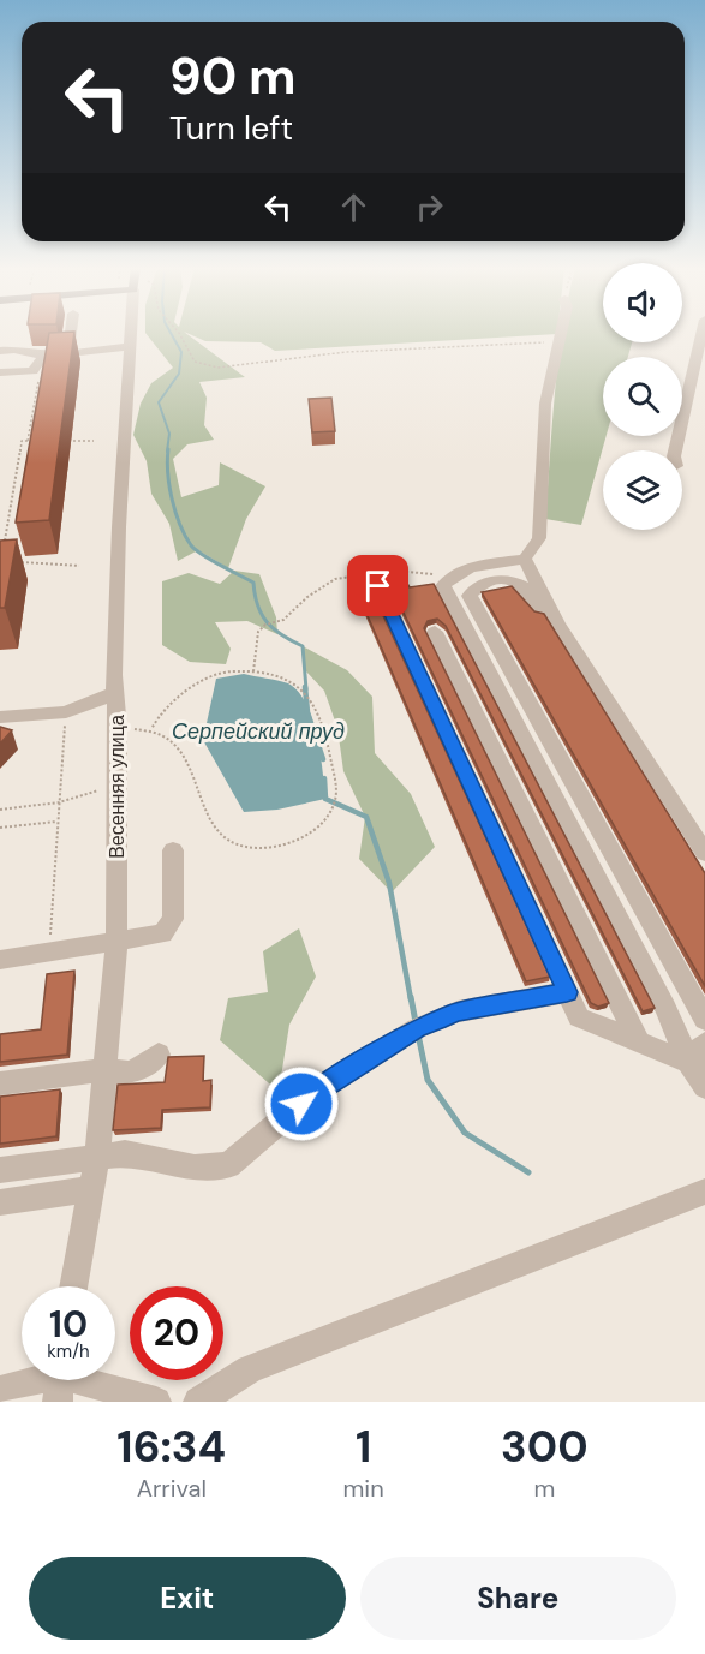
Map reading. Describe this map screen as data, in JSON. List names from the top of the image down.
{
  "streets": {
    "street": ["Весенняя улица"]
  },
  "water": ["Серпейский пруд"],
  "page": {
    "turn": ["90 m", "Turn left"],
    "speed": "10 km/h",
    "limit": "20",
    "eta": [
      "16:34",
      "Arrival",
      "1",
      "min",
      "300",
      "m"
    ],
    "buttons": ["Exit", "Share"]
  }
}
